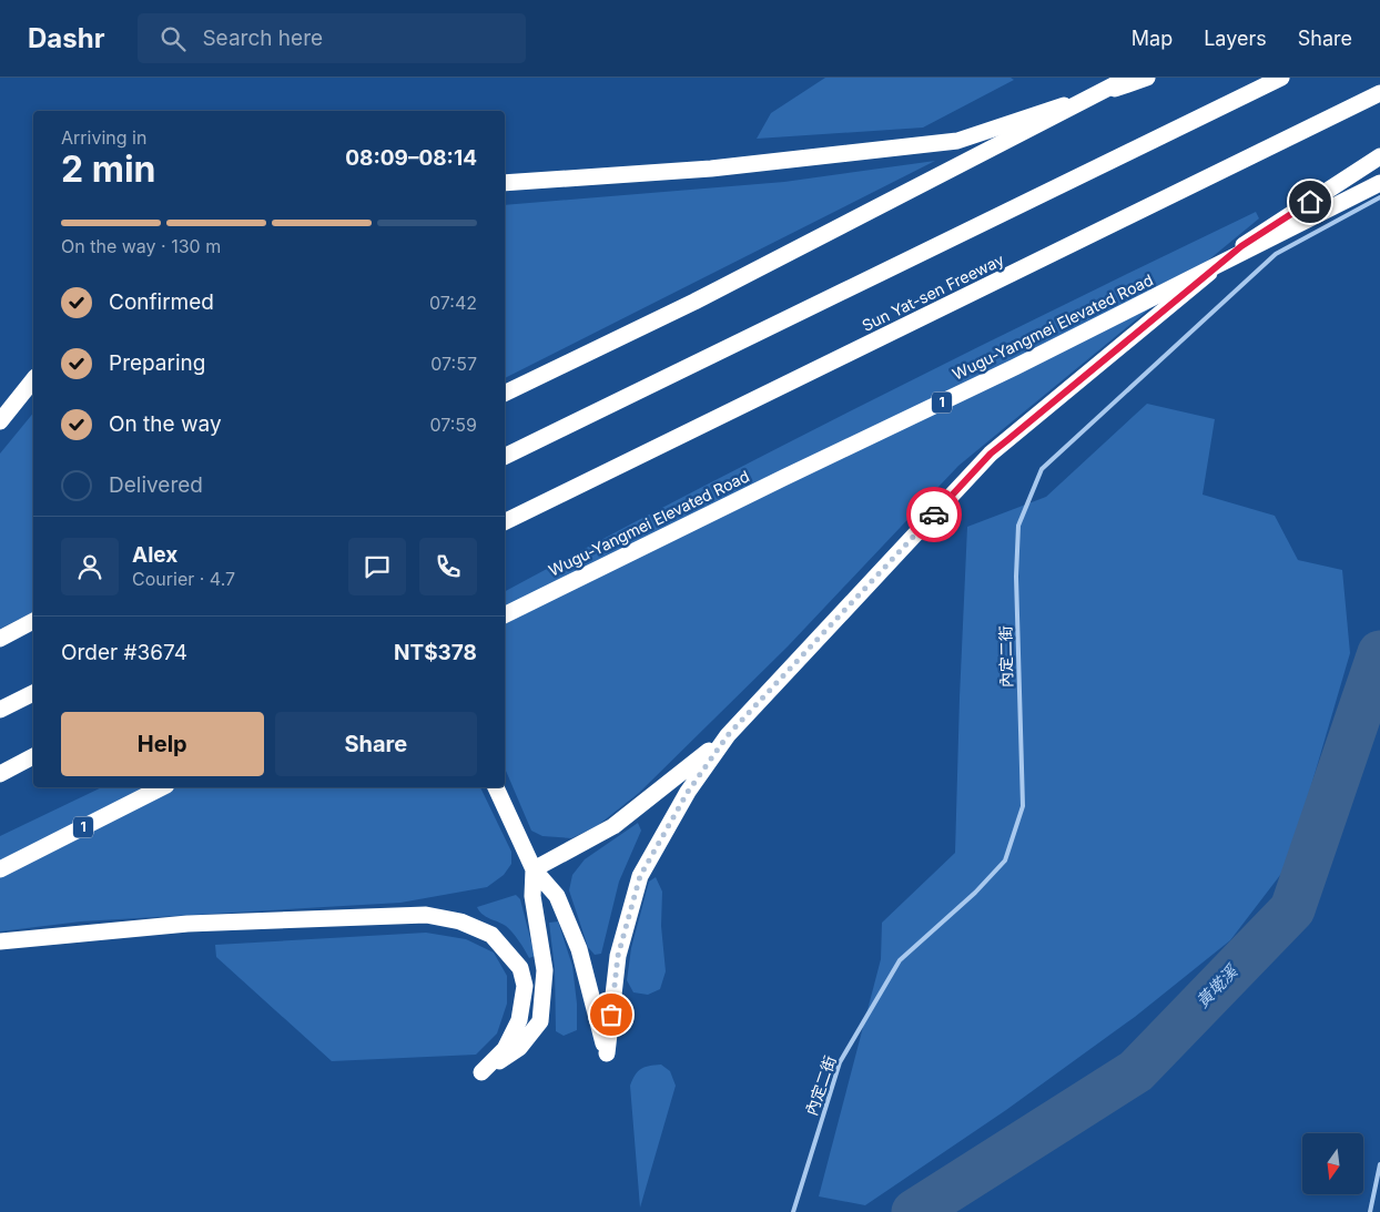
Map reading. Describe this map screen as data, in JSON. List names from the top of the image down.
{
  "streets": {
    "highway": ["Sun Yat-sen Freeway", "Wugu-Yangmei Elevated Road", "1"],
    "lane": ["內定二街"]
  },
  "water": ["黃墘溪"],
  "north": "bottom",
  "page": {
    "header": "Dashr",
    "search": "Search here",
    "nav": ["Map", "Layers", "Share"],
    "heading": ["2 min", "Arriving in", "08:09–08:14"],
    "panel": [
      "Alex",
      "Courier · 4.7",
      "Order #3674",
      "NT$378"
    ],
    "bar": "On the way · 130 m",
    "list": [
      ["Confirmed", "07:42"],
      ["Preparing", "07:57"],
      ["On the way", "07:59"],
      "Delivered"
    ],
    "buttons": ["Help", "Share"]
  }
}
